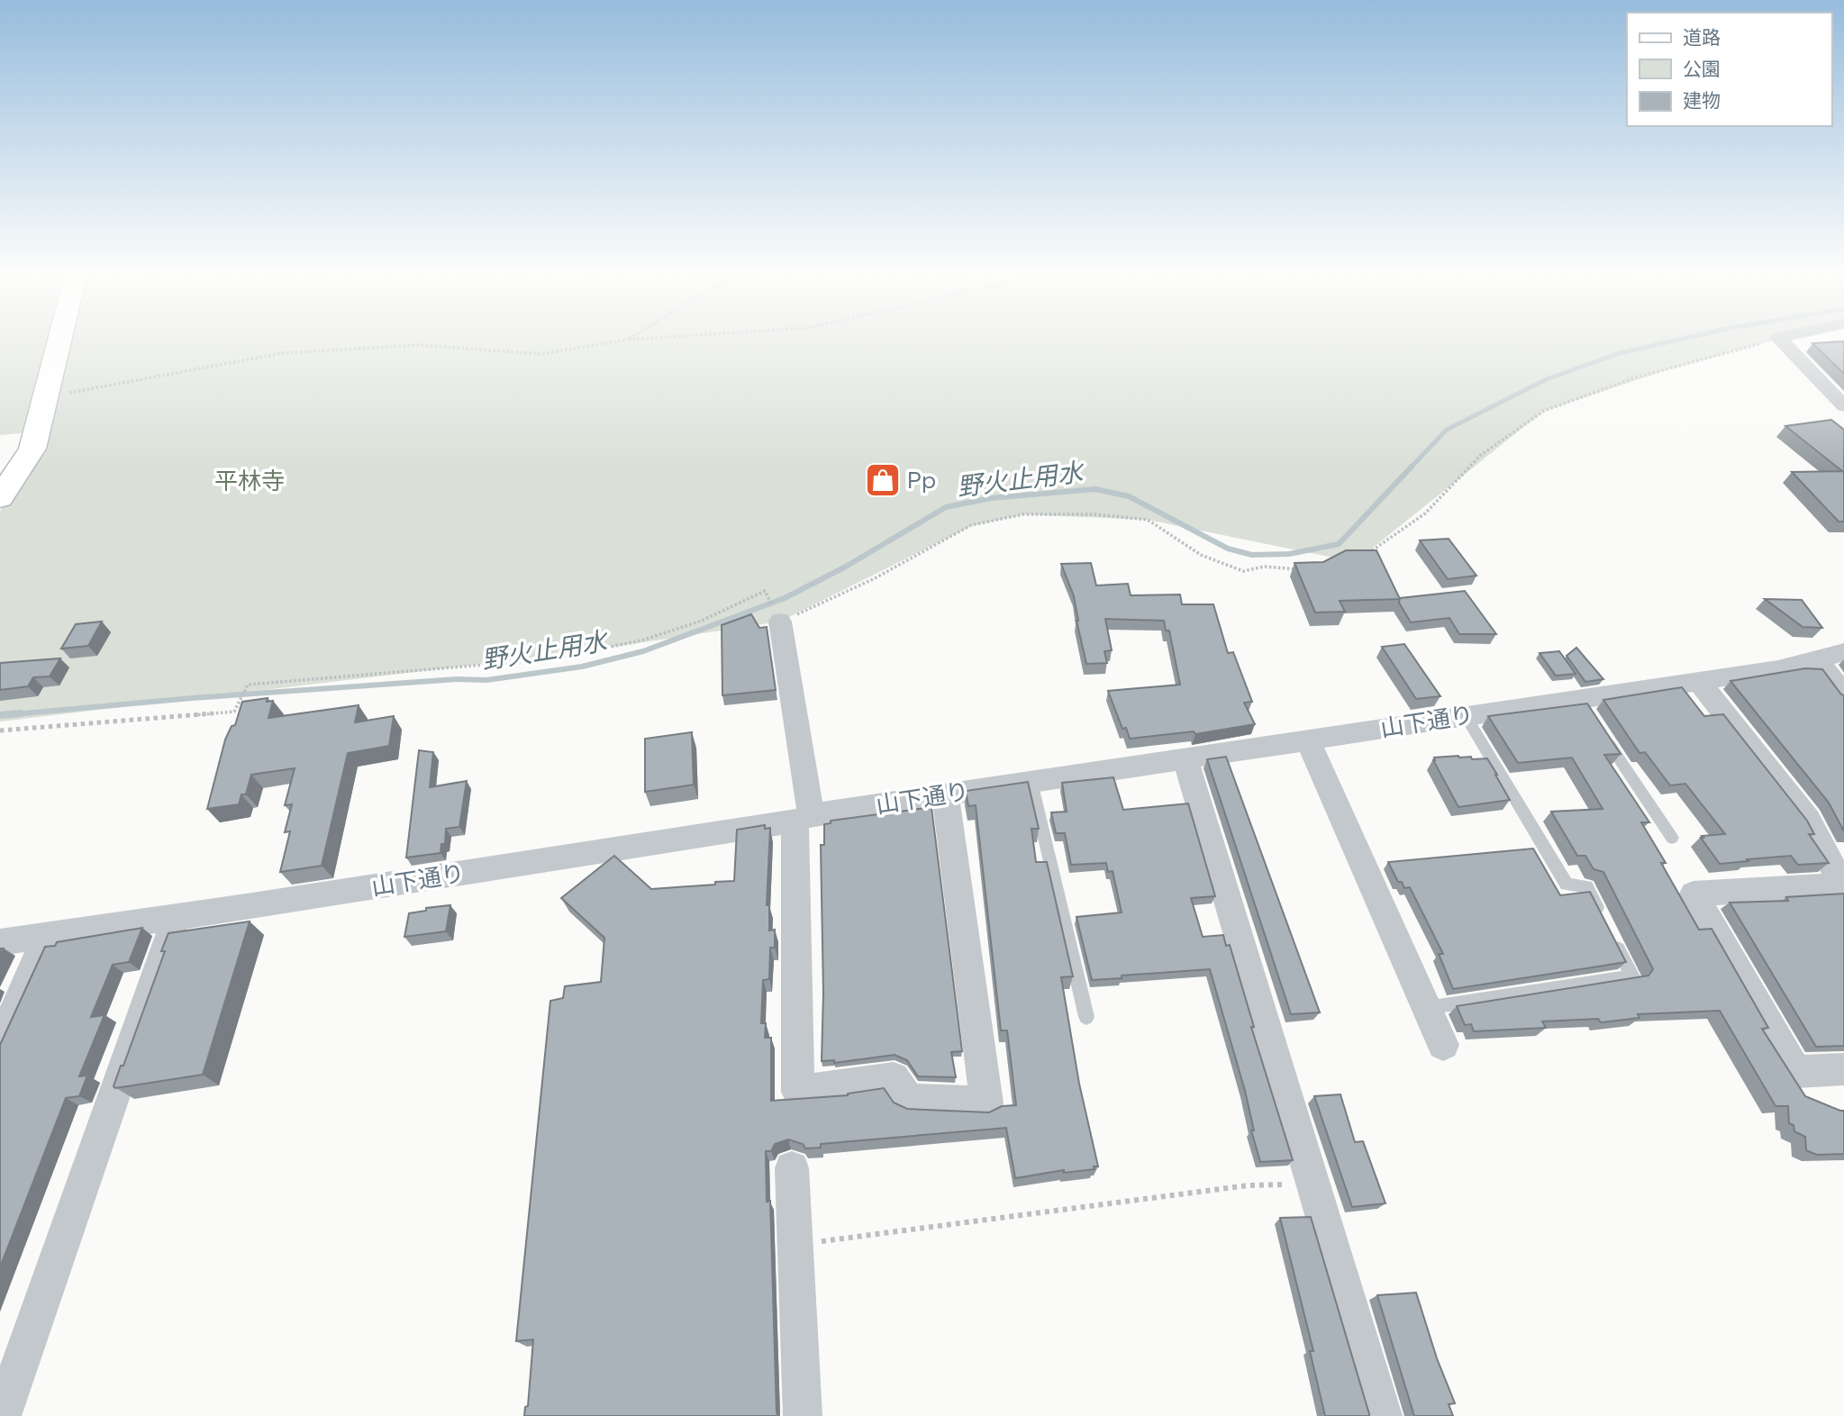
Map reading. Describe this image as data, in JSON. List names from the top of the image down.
{
  "streets": {
    "street": ["山下通り"]
  },
  "water": ["野火止用水"],
  "parks": ["平林寺"],
  "places": {
    "shop": ["Pp"]
  },
  "legend": ["道路", "公園", "建物"]
}
